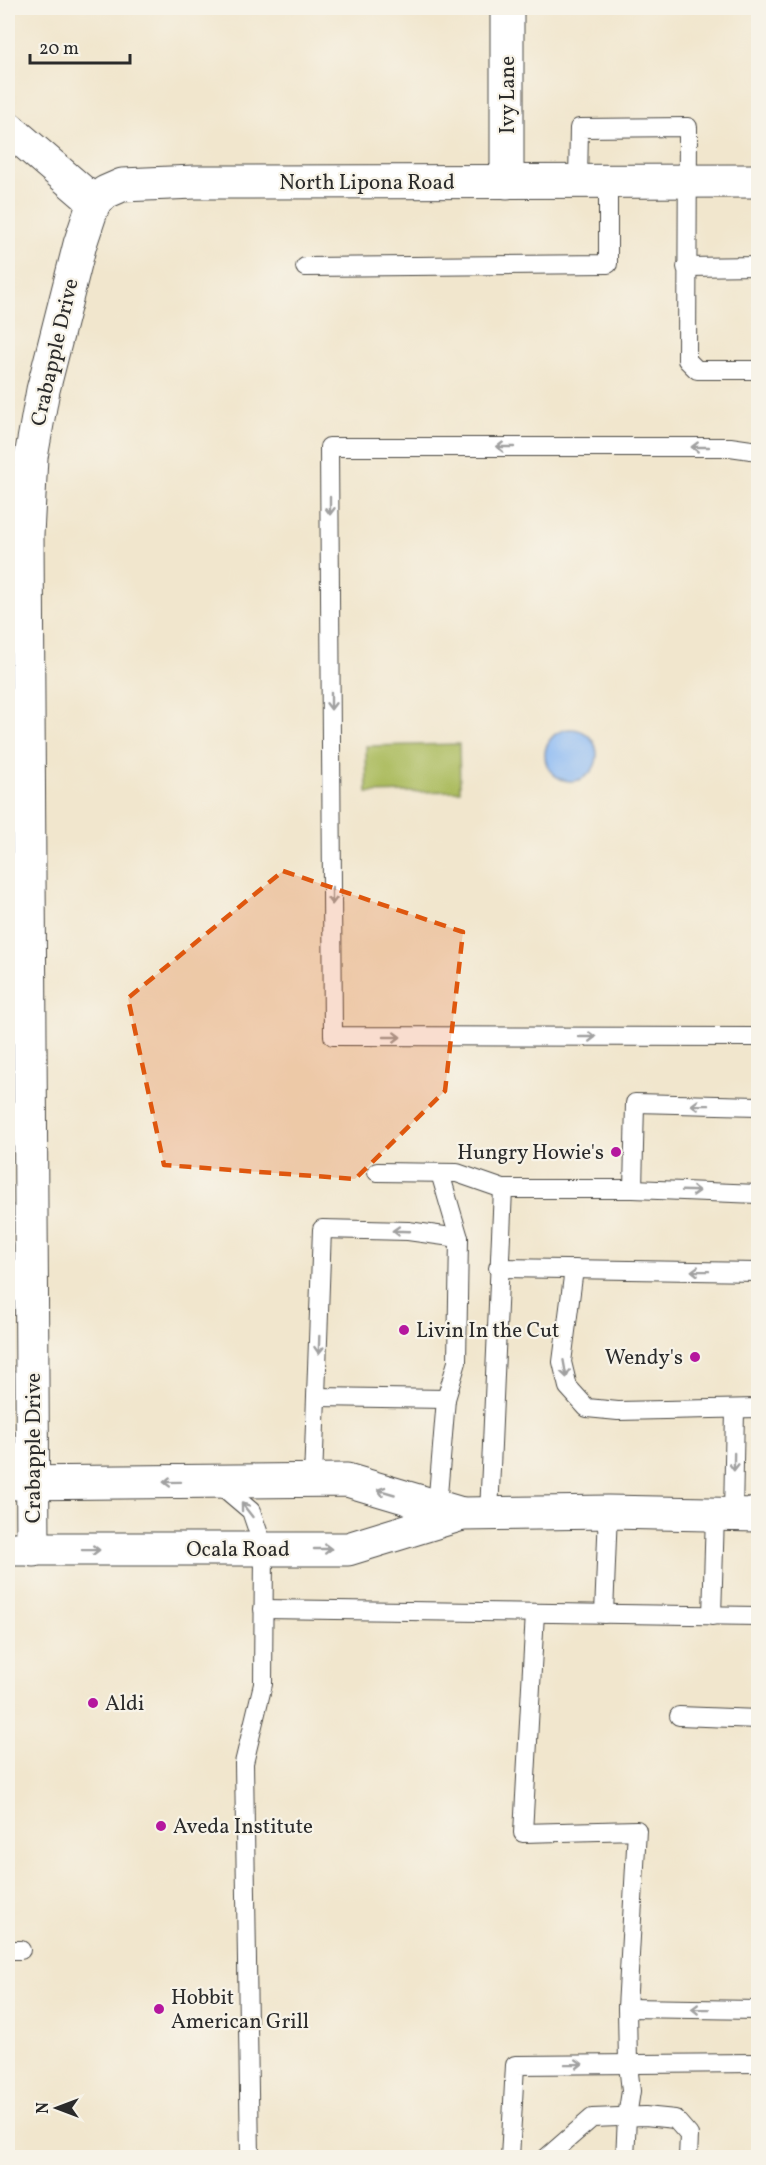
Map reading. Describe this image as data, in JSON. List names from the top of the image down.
{
  "streets": {
    "street": [
      "Ivy Lane",
      "North Lipona Road",
      "Crabapple Drive",
      "Ocala Road"
    ]
  },
  "crossings": [
    ["Ivy Lane", "North Lipona Road"],
    ["North Lipona Road", "Crabapple Drive"],
    ["Crabapple Drive", "Ocala Road"]
  ],
  "places": [
    "Hungry Howie's",
    "Livin In the Cut",
    "Wendy's",
    "Aldi",
    "Aveda Institute",
    "Hobbit American Grill"
  ],
  "scale_bar": "20 m",
  "north": "left"
}
